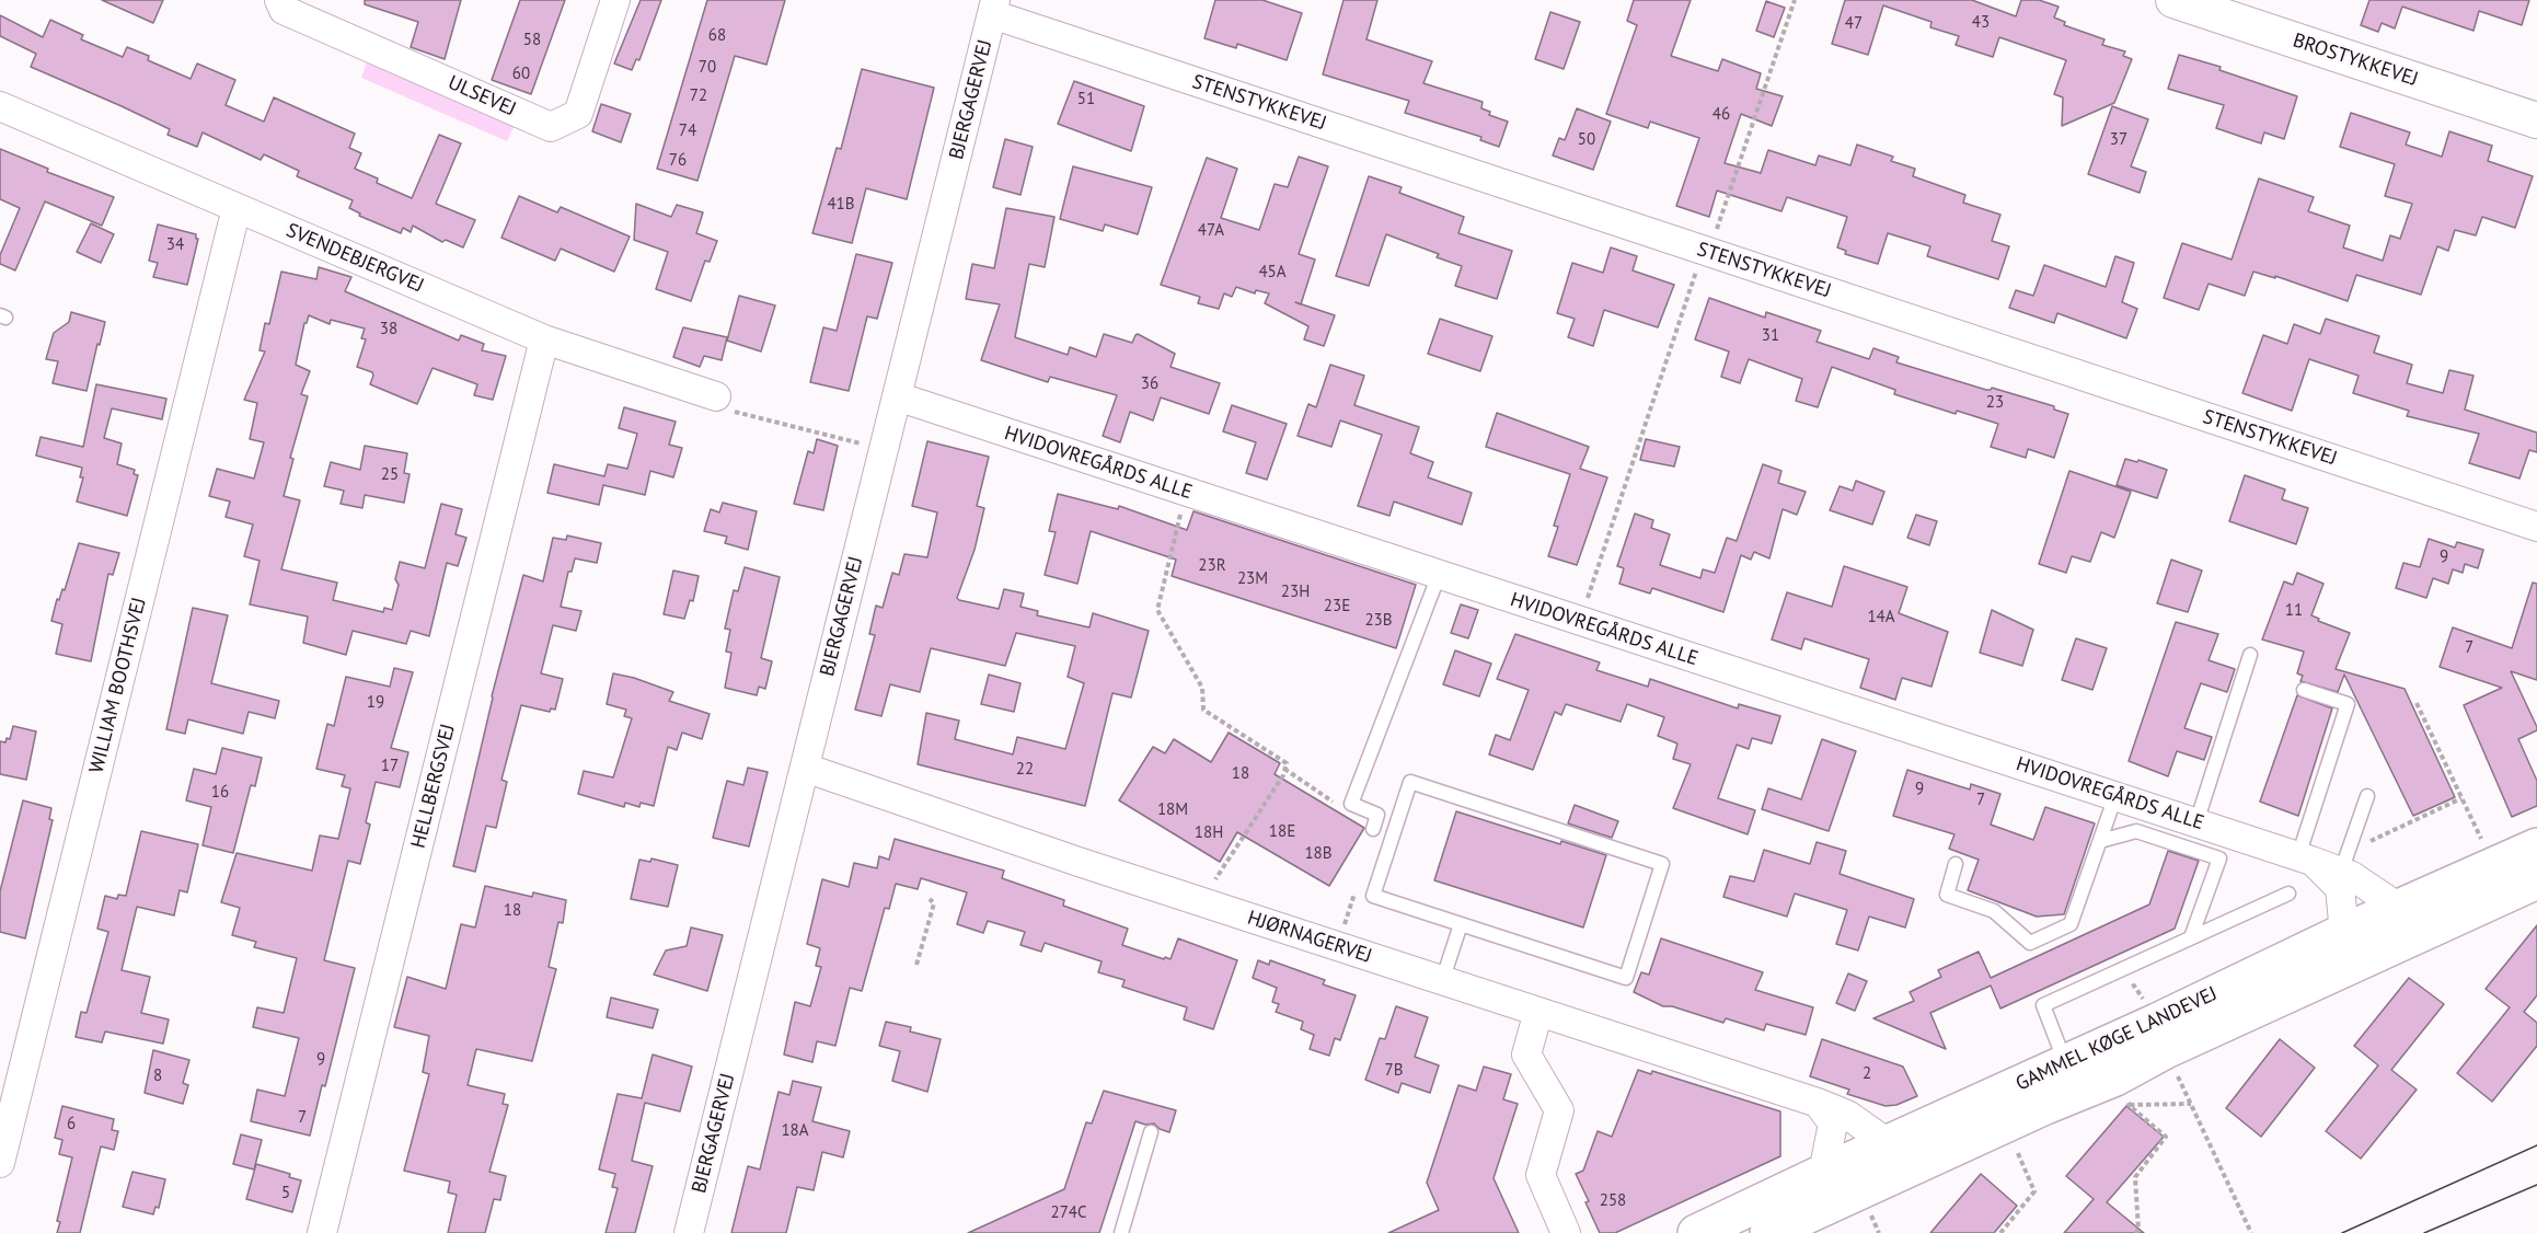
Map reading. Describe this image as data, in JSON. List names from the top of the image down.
{
  "streets": {
    "main road": ["GAMMEL KØGE LANDEVEJ"],
    "street": [
      "BROSTYKKEVEJ",
      "ULSEVEJ",
      "BJERGAGERVEJ",
      "STENSTYKKEVEJ",
      "SVENDEBJERGVEJ",
      "HVIDOVREGÅRDS ALLE",
      "WILLIAM BOOTHSVEJ",
      "HELLBERGSVEJ",
      "HJØRNAGERVEJ"
    ]
  },
  "crossings": [
    ["BJERGAGERVEJ", "STENSTYKKEVEJ"],
    ["BJERGAGERVEJ", "HVIDOVREGÅRDS ALLE"],
    ["BJERGAGERVEJ", "HJØRNAGERVEJ"],
    ["SVENDEBJERGVEJ", "WILLIAM BOOTHSVEJ"],
    ["SVENDEBJERGVEJ", "HELLBERGSVEJ"],
    ["HVIDOVREGÅRDS ALLE", "GAMMEL KØGE LANDEVEJ"],
    ["HJØRNAGERVEJ", "GAMMEL KØGE LANDEVEJ"]
  ],
  "house_numbers": [
    "43",
    "47",
    "68",
    "58",
    "70",
    "60",
    "72",
    "51",
    "46",
    "74",
    "50",
    "37",
    "76",
    "41B",
    "47A",
    "34",
    "45A",
    "38",
    "31",
    "36",
    "23",
    "25",
    "9",
    "23R",
    "23M",
    "23H",
    "23E",
    "11",
    "14A",
    "23B",
    "7",
    "19",
    "17",
    "22",
    "18",
    "9",
    "16",
    "7",
    "18M",
    "18E",
    "18H",
    "18B",
    "18",
    "9",
    "7B",
    "2",
    "8",
    "7",
    "6",
    "18A",
    "5",
    "258",
    "274C"
  ]
}
